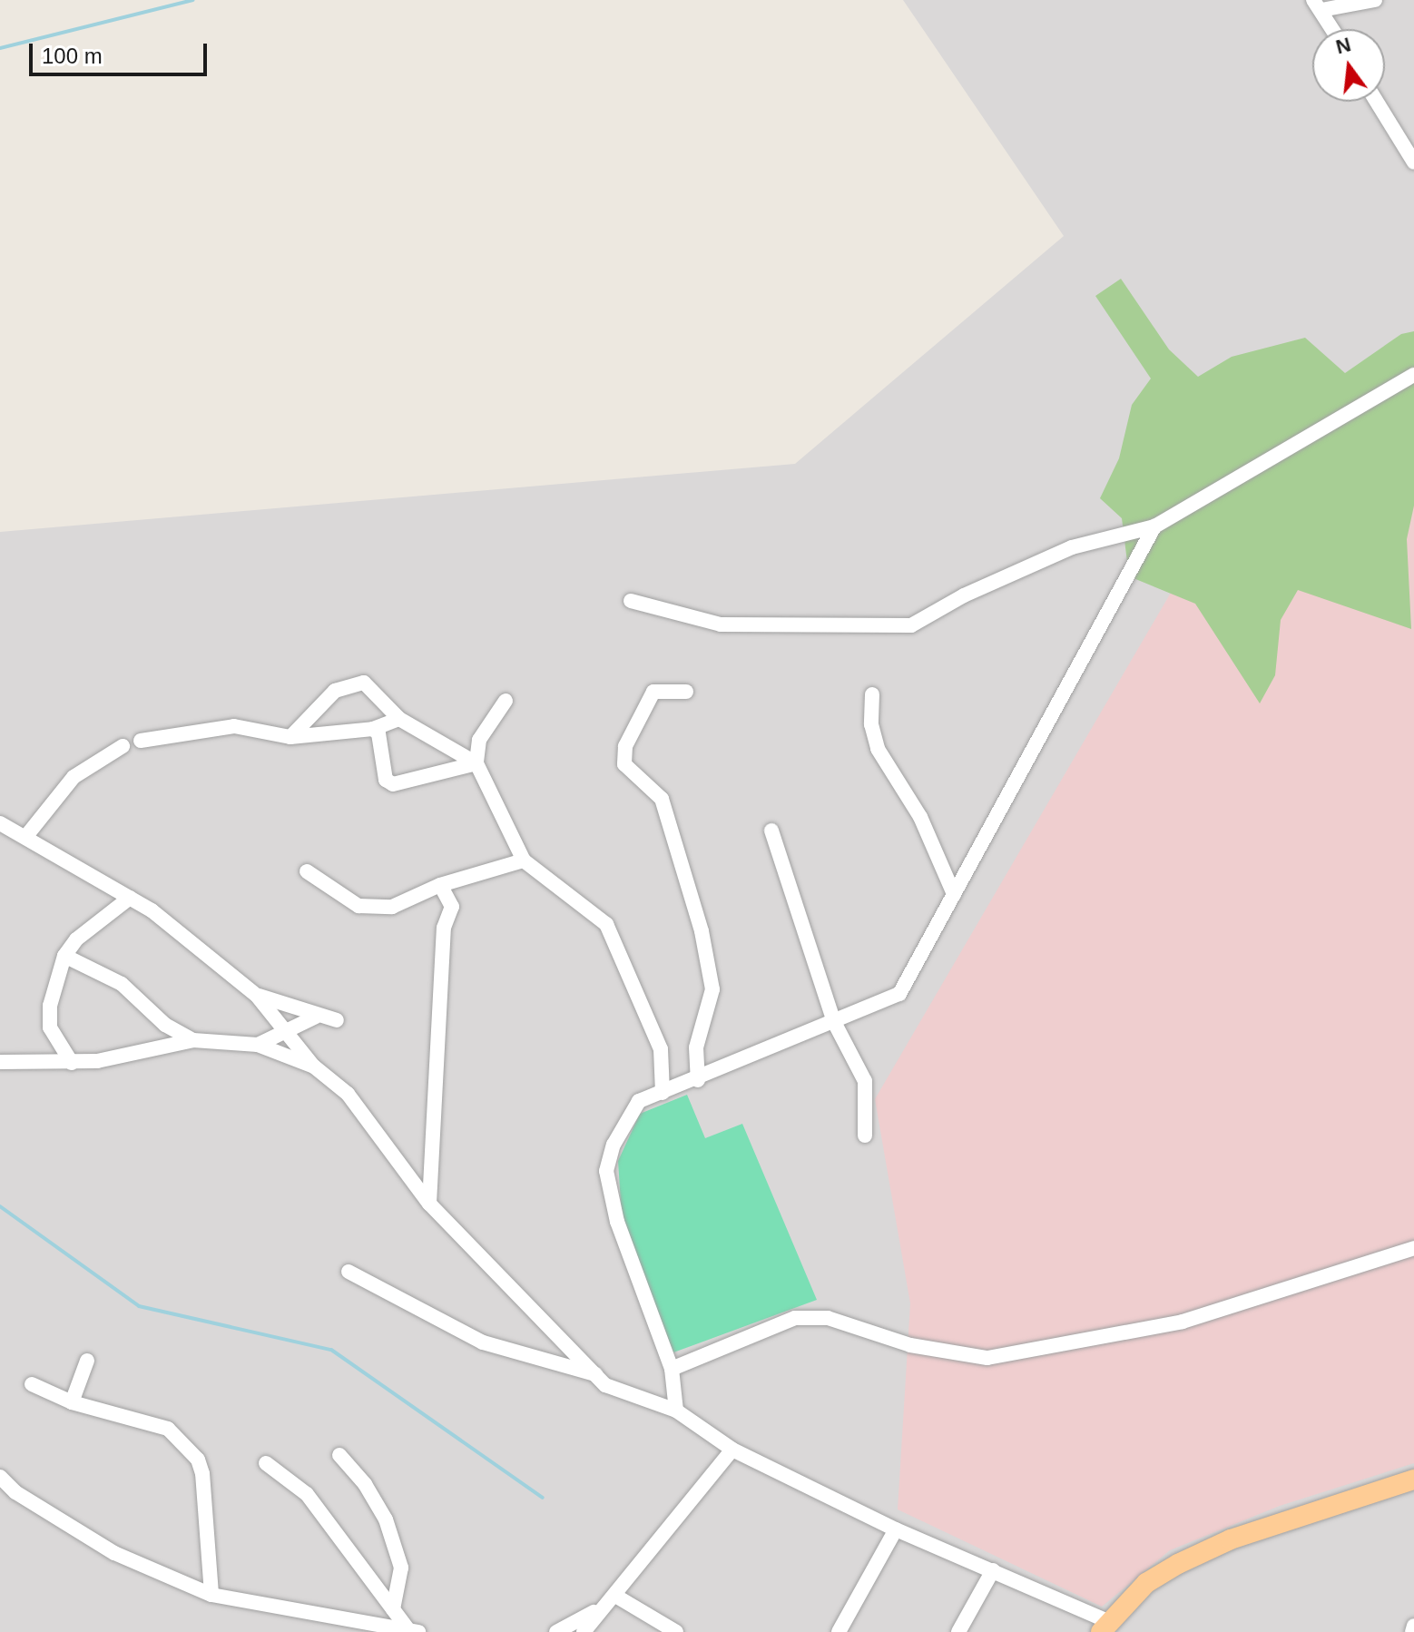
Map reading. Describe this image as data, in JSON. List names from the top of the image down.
{
  "scale_bar": "100 m",
  "north": "top"
}
